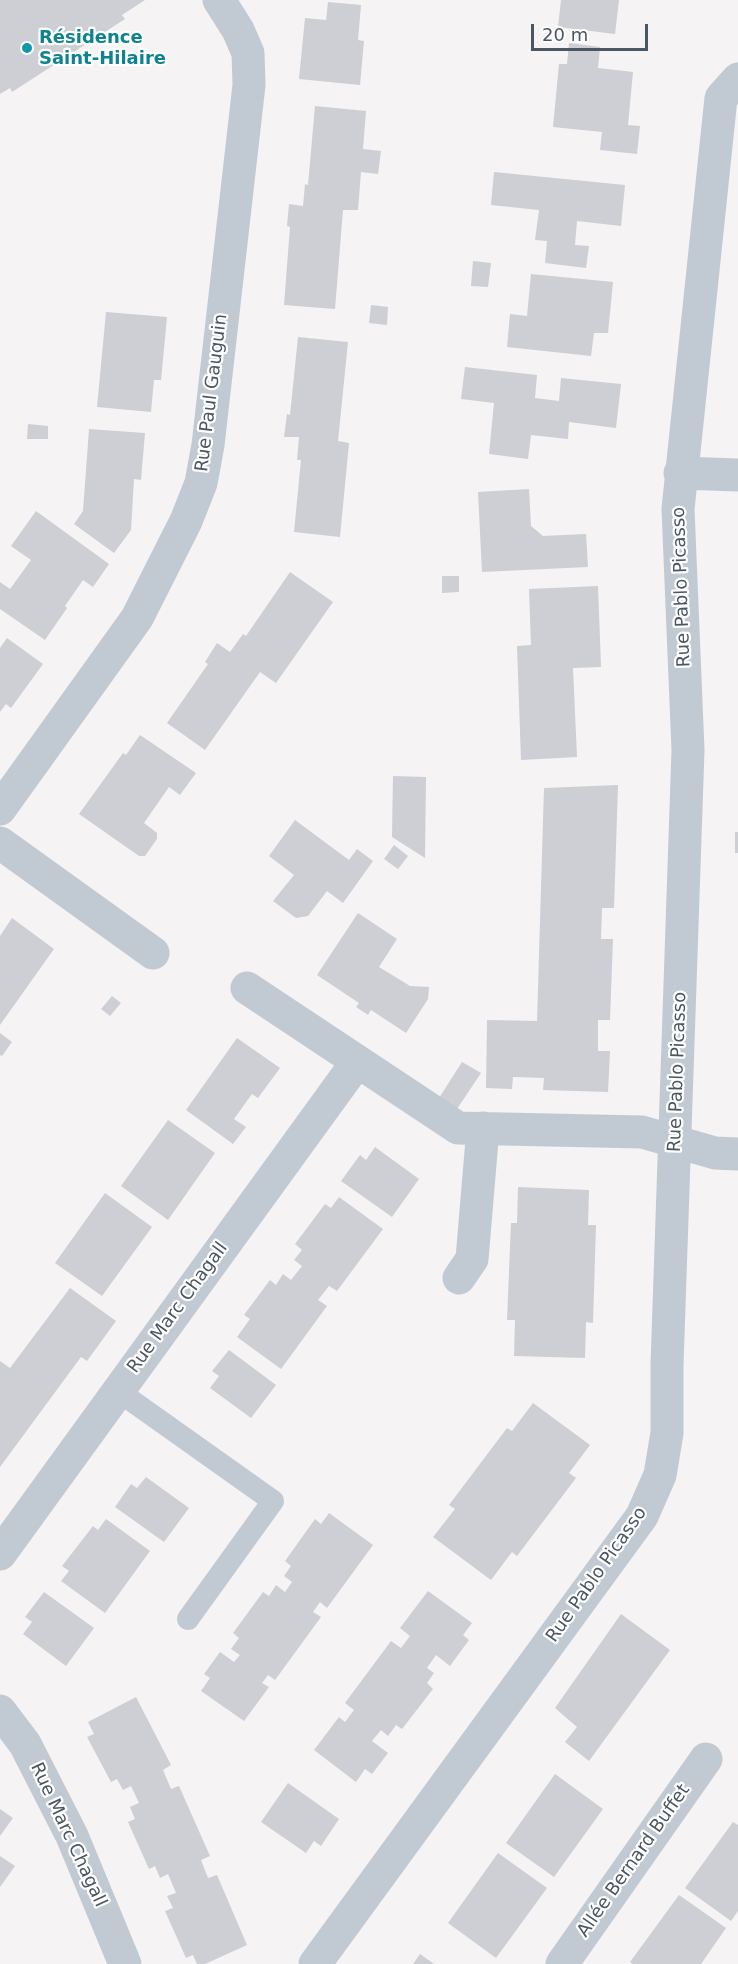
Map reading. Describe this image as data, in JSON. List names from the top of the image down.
{
  "streets": {
    "street": [
      "Rue Paul Gauguin",
      "Rue Pablo Picasso",
      "Rue Marc Chagall",
      "Allée Bernard Buffet"
    ]
  },
  "places": ["Résidence Saint-Hilaire"],
  "scale_bar": "20 m"
}
